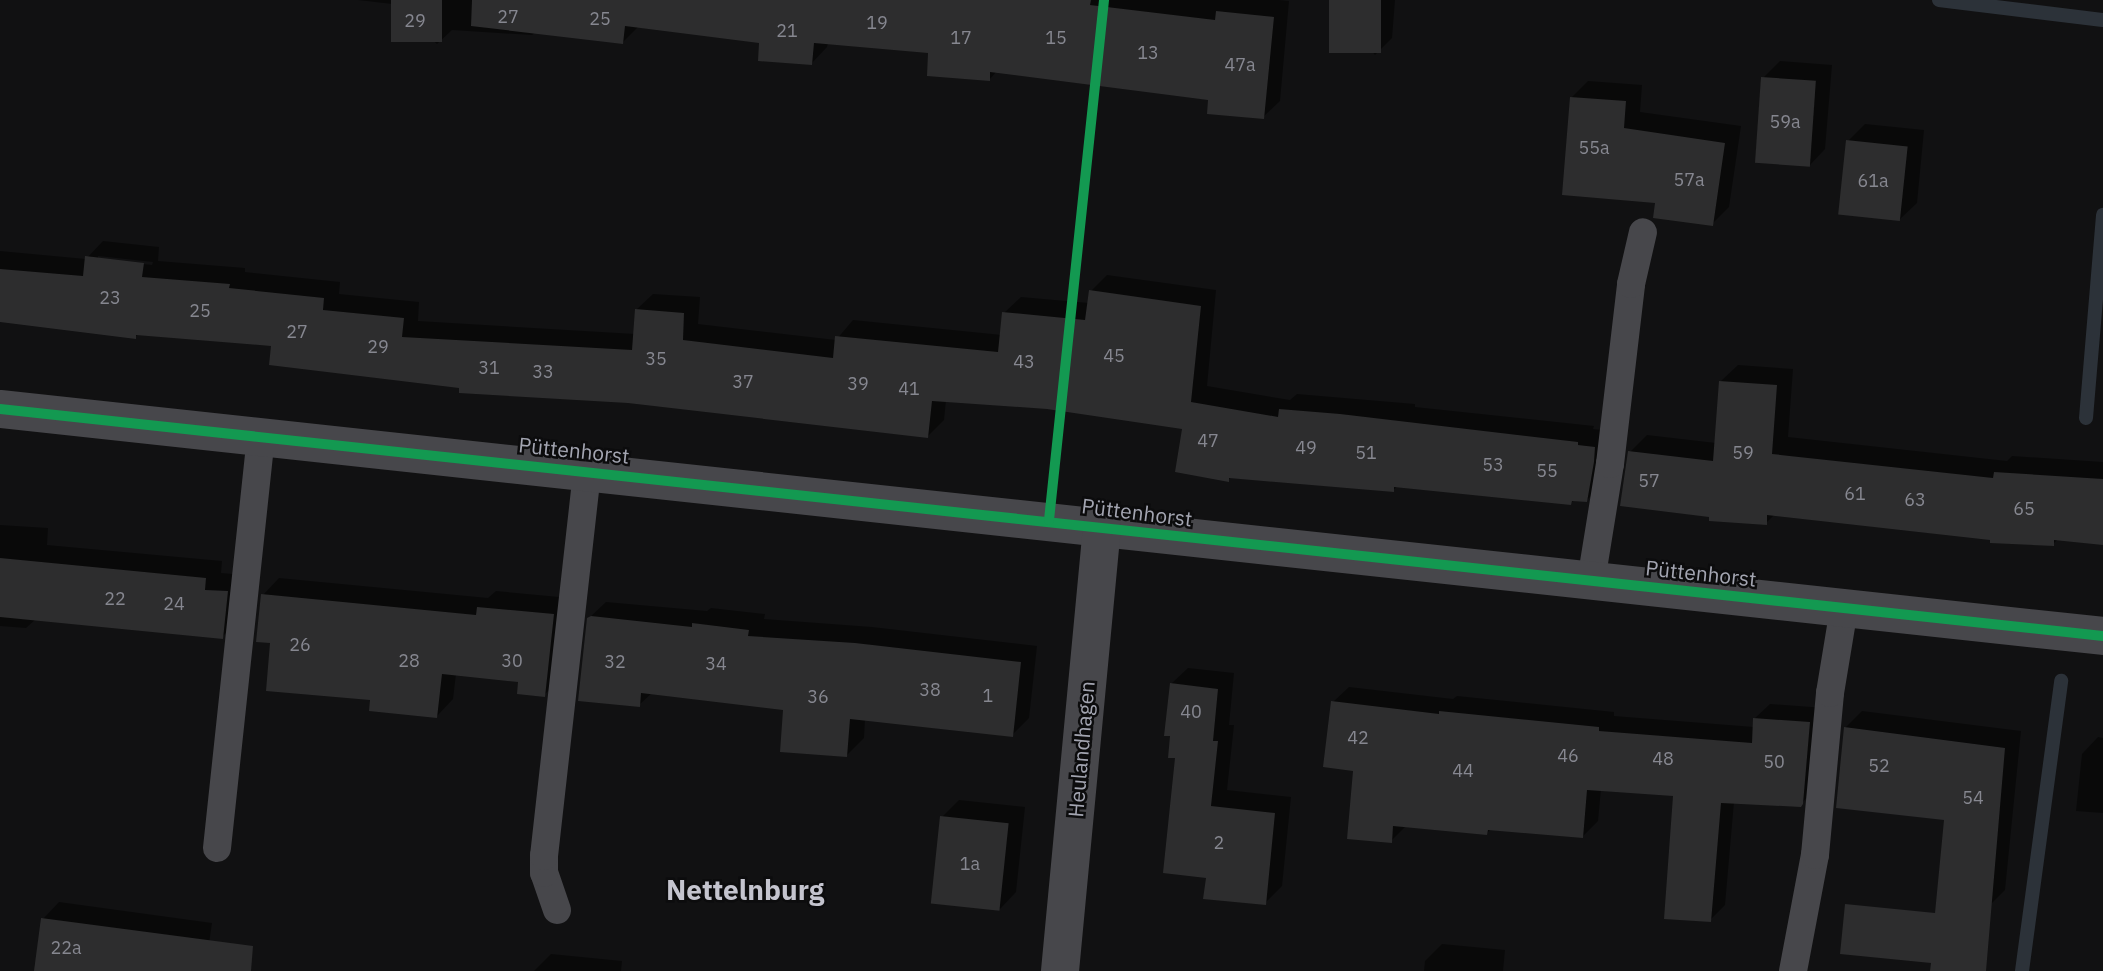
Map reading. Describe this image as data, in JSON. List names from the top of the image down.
{
  "streets": {
    "street": ["Püttenhorst", "Heulandhagen"]
  },
  "crossings": [
    ["Püttenhorst", "Heulandhagen"]
  ],
  "districts": ["Nettelnburg"],
  "house_numbers": [
    "27",
    "25",
    "29",
    "19",
    "21",
    "17",
    "15",
    "13",
    "47a",
    "59a",
    "55a",
    "57a",
    "61a",
    "23",
    "25",
    "27",
    "29",
    "45",
    "35",
    "43",
    "31",
    "33",
    "37",
    "39",
    "41",
    "47",
    "49",
    "51",
    "59",
    "53",
    "55",
    "57",
    "61",
    "63",
    "65",
    "22",
    "24",
    "26",
    "28",
    "30",
    "32",
    "34",
    "38",
    "1",
    "36",
    "40",
    "42",
    "46",
    "48",
    "50",
    "52",
    "44",
    "54",
    "2",
    "1a",
    "22a"
  ]
}
